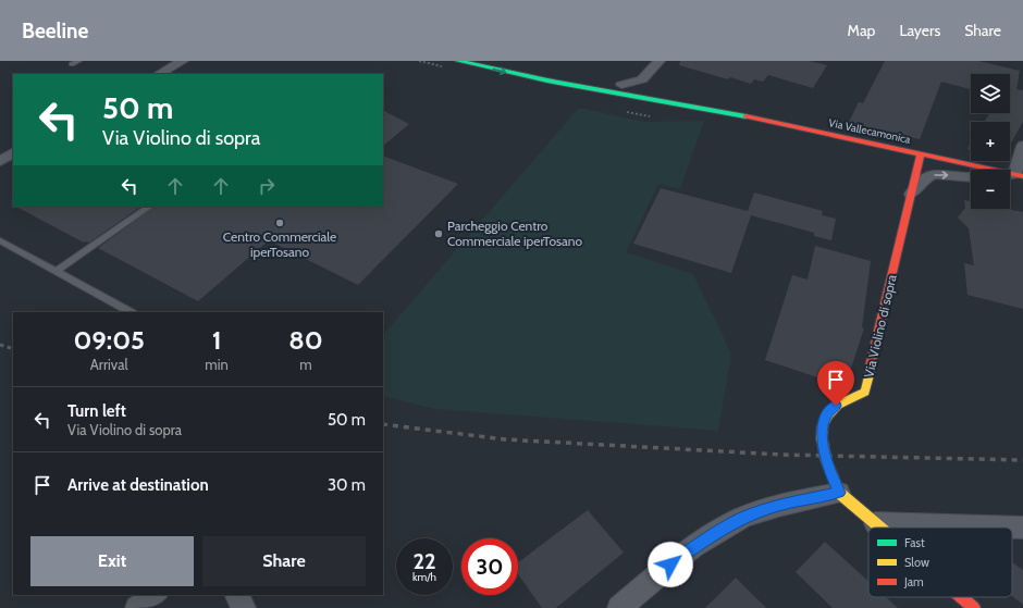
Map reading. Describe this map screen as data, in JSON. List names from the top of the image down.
{
  "streets": {
    "main road": ["Via Vallecamonica", "Via Violino di sopra"]
  },
  "crossings": [
    ["Via Vallecamonica", "Via Violino di sopra"]
  ],
  "places": ["Centro Commerciale iperTosano", "Parcheggio Centro Commerciale iperTosano"],
  "legend": ["Fast", "Slow", "Jam"],
  "page": {
    "header": "Beeline",
    "nav": ["Map", "Layers", "Share"],
    "map_buttons": ["+", "−"],
    "turn": ["50 m", "Via Violino di sopra"],
    "eta": [
      "09:05",
      "Arrival",
      "1",
      "min",
      "80",
      "m"
    ],
    "list": [
      {
        "name": "Turn left",
        "note": "Via Violino di sopra",
        "value": "50 m"
      },
      {
        "name": "Arrive at destination",
        "value": "30 m"
      }
    ],
    "buttons": ["Exit", "Share"],
    "speed": "22 km/h",
    "limit": "30"
  }
}
